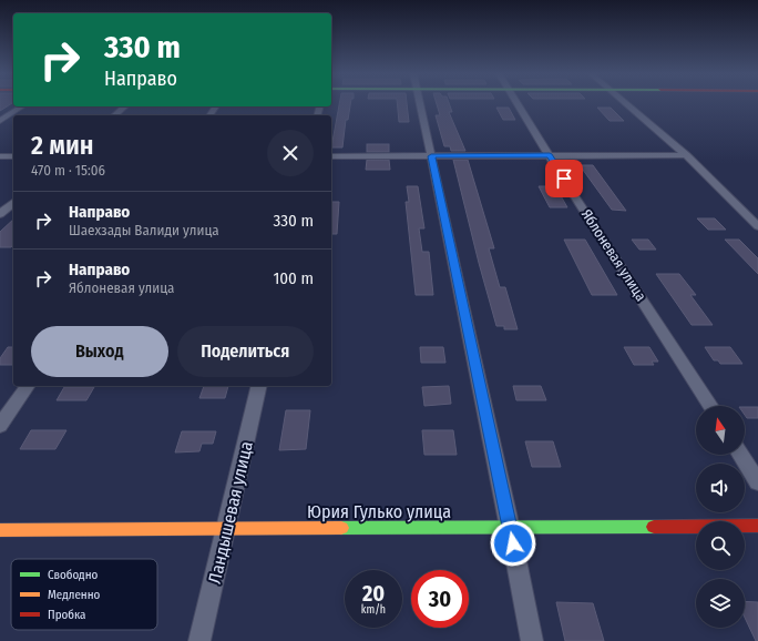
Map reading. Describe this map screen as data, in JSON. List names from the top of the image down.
{
  "streets": {
    "street": ["Яблоневая улица", "Юрия Гулько улица", "Ландышевая улица"]
  },
  "crossings": [
    ["Юрия Гулько улица", "Ландышевая улица"]
  ],
  "legend": ["Свободно", "Медленно", "Пробка"],
  "north": "top",
  "page": {
    "turn": ["330 m", "Направо"],
    "heading": ["2 мин", "470 m · 15:06"],
    "list": [
      {
        "name": "Направо",
        "note": "Шаехзады Валиди улица",
        "value": "330 m"
      },
      {
        "name": "Направо",
        "note": "Яблоневая улица",
        "value": "100 m"
      }
    ],
    "buttons": ["Выход", "Поделиться"],
    "speed": "20 km/h",
    "limit": "30"
  }
}
